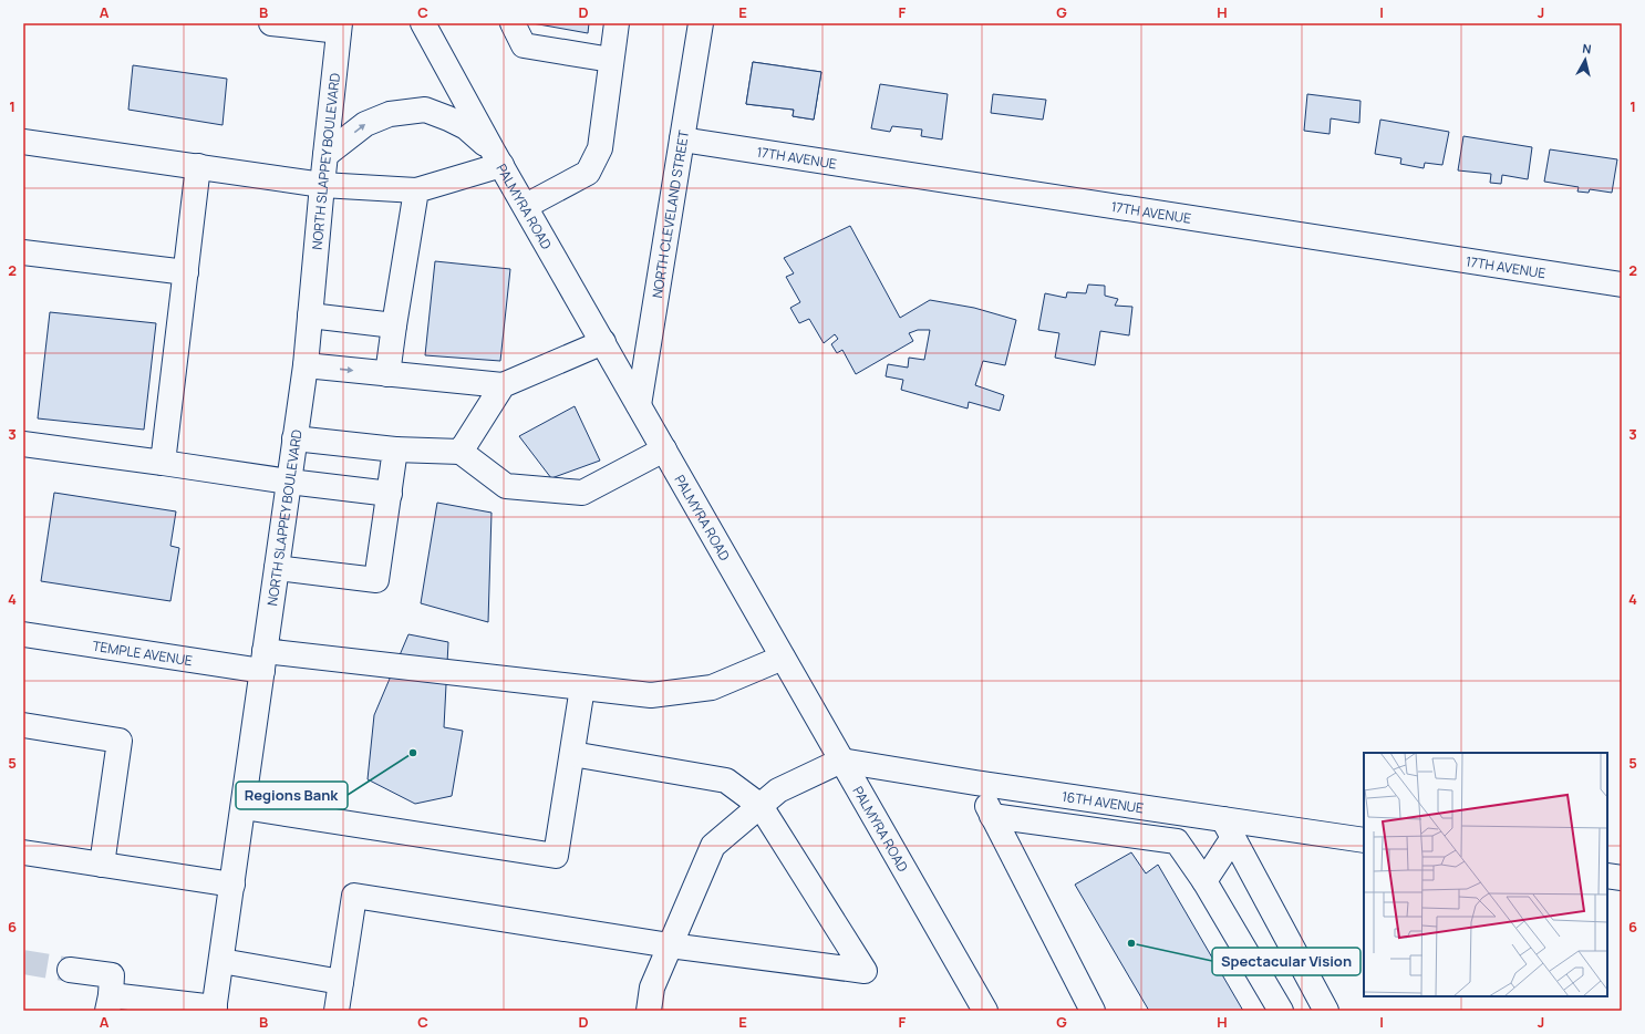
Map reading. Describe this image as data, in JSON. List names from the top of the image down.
{
  "streets": {
    "main road": [
      "17TH AVENUE",
      "NORTH SLAPPEY BOULEVARD",
      "PALMYRA ROAD",
      "NORTH CLEVELAND STREET",
      "TEMPLE AVENUE",
      "16TH AVENUE"
    ]
  },
  "crossings": [
    ["17TH AVENUE", "NORTH CLEVELAND STREET"],
    ["NORTH SLAPPEY BOULEVARD", "TEMPLE AVENUE"],
    ["PALMYRA ROAD", "NORTH CLEVELAND STREET"],
    ["PALMYRA ROAD", "TEMPLE AVENUE"],
    ["PALMYRA ROAD", "16TH AVENUE"]
  ],
  "places": ["Regions Bank", "Spectacular Vision"],
  "north": "top",
  "grid": {
    "columns": [
      "A",
      "B",
      "C",
      "D",
      "E",
      "F",
      "G",
      "H",
      "I",
      "J"
    ],
    "rows": [
      "1",
      "2",
      "3",
      "4",
      "5",
      "6"
    ]
  }
}
